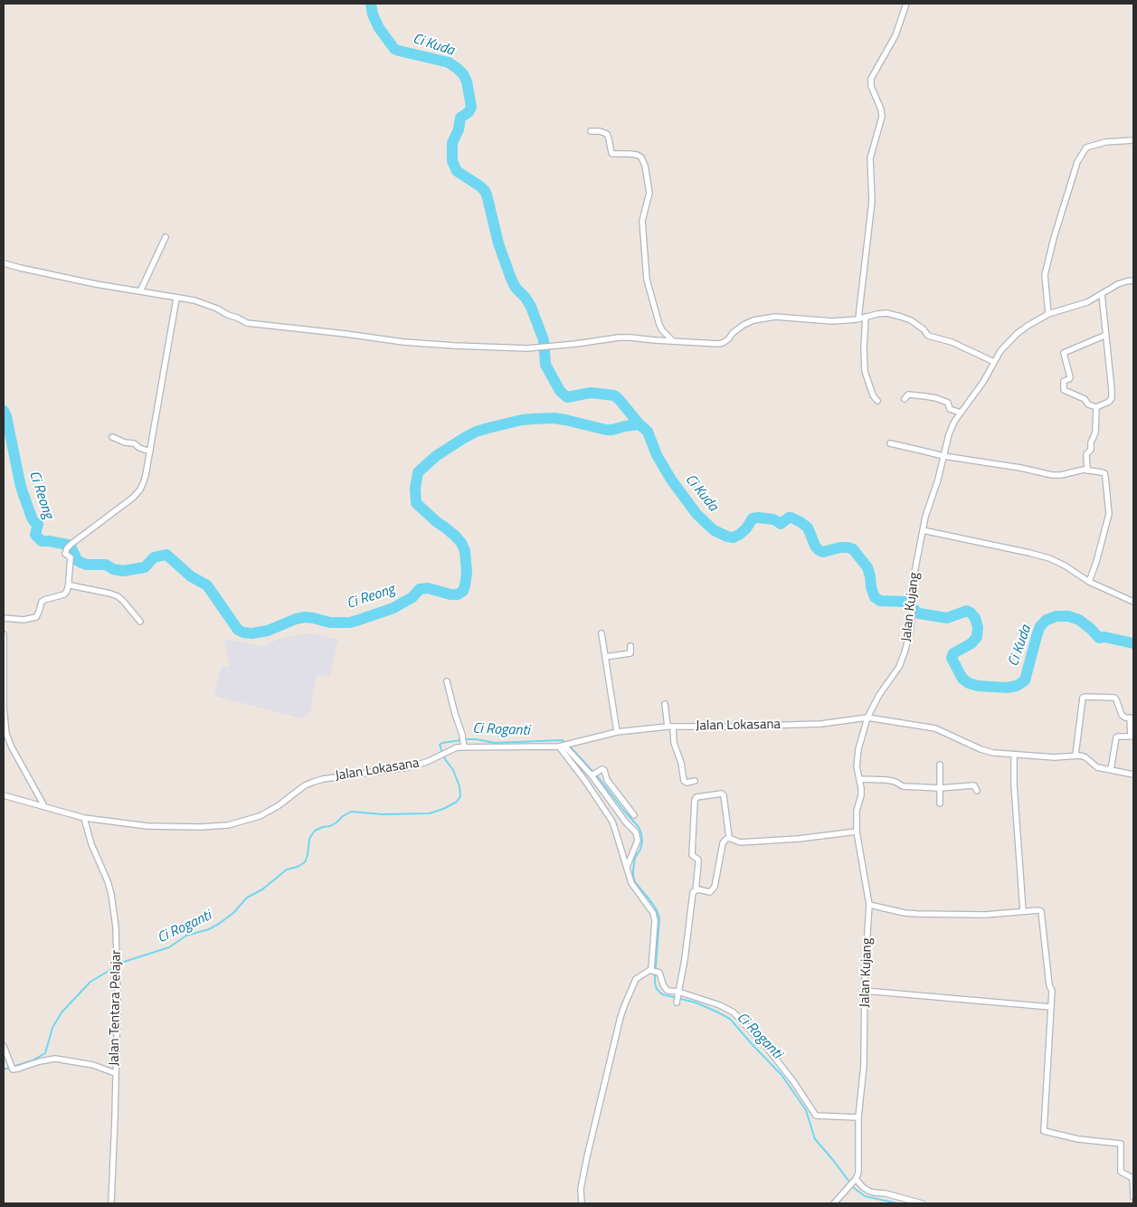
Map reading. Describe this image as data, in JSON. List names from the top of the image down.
{
  "streets": {
    "street": ["Jalan Kujang", "Jalan Lokasana", "Jalan Tentara Pelajar"]
  },
  "crossings": [
    ["Jalan Kujang", "Jalan Lokasana"],
    ["Jalan Lokasana", "Jalan Tentara Pelajar"]
  ],
  "water": ["Ci Kuda", "Ci Reong", "Ci Roganti"]
}
